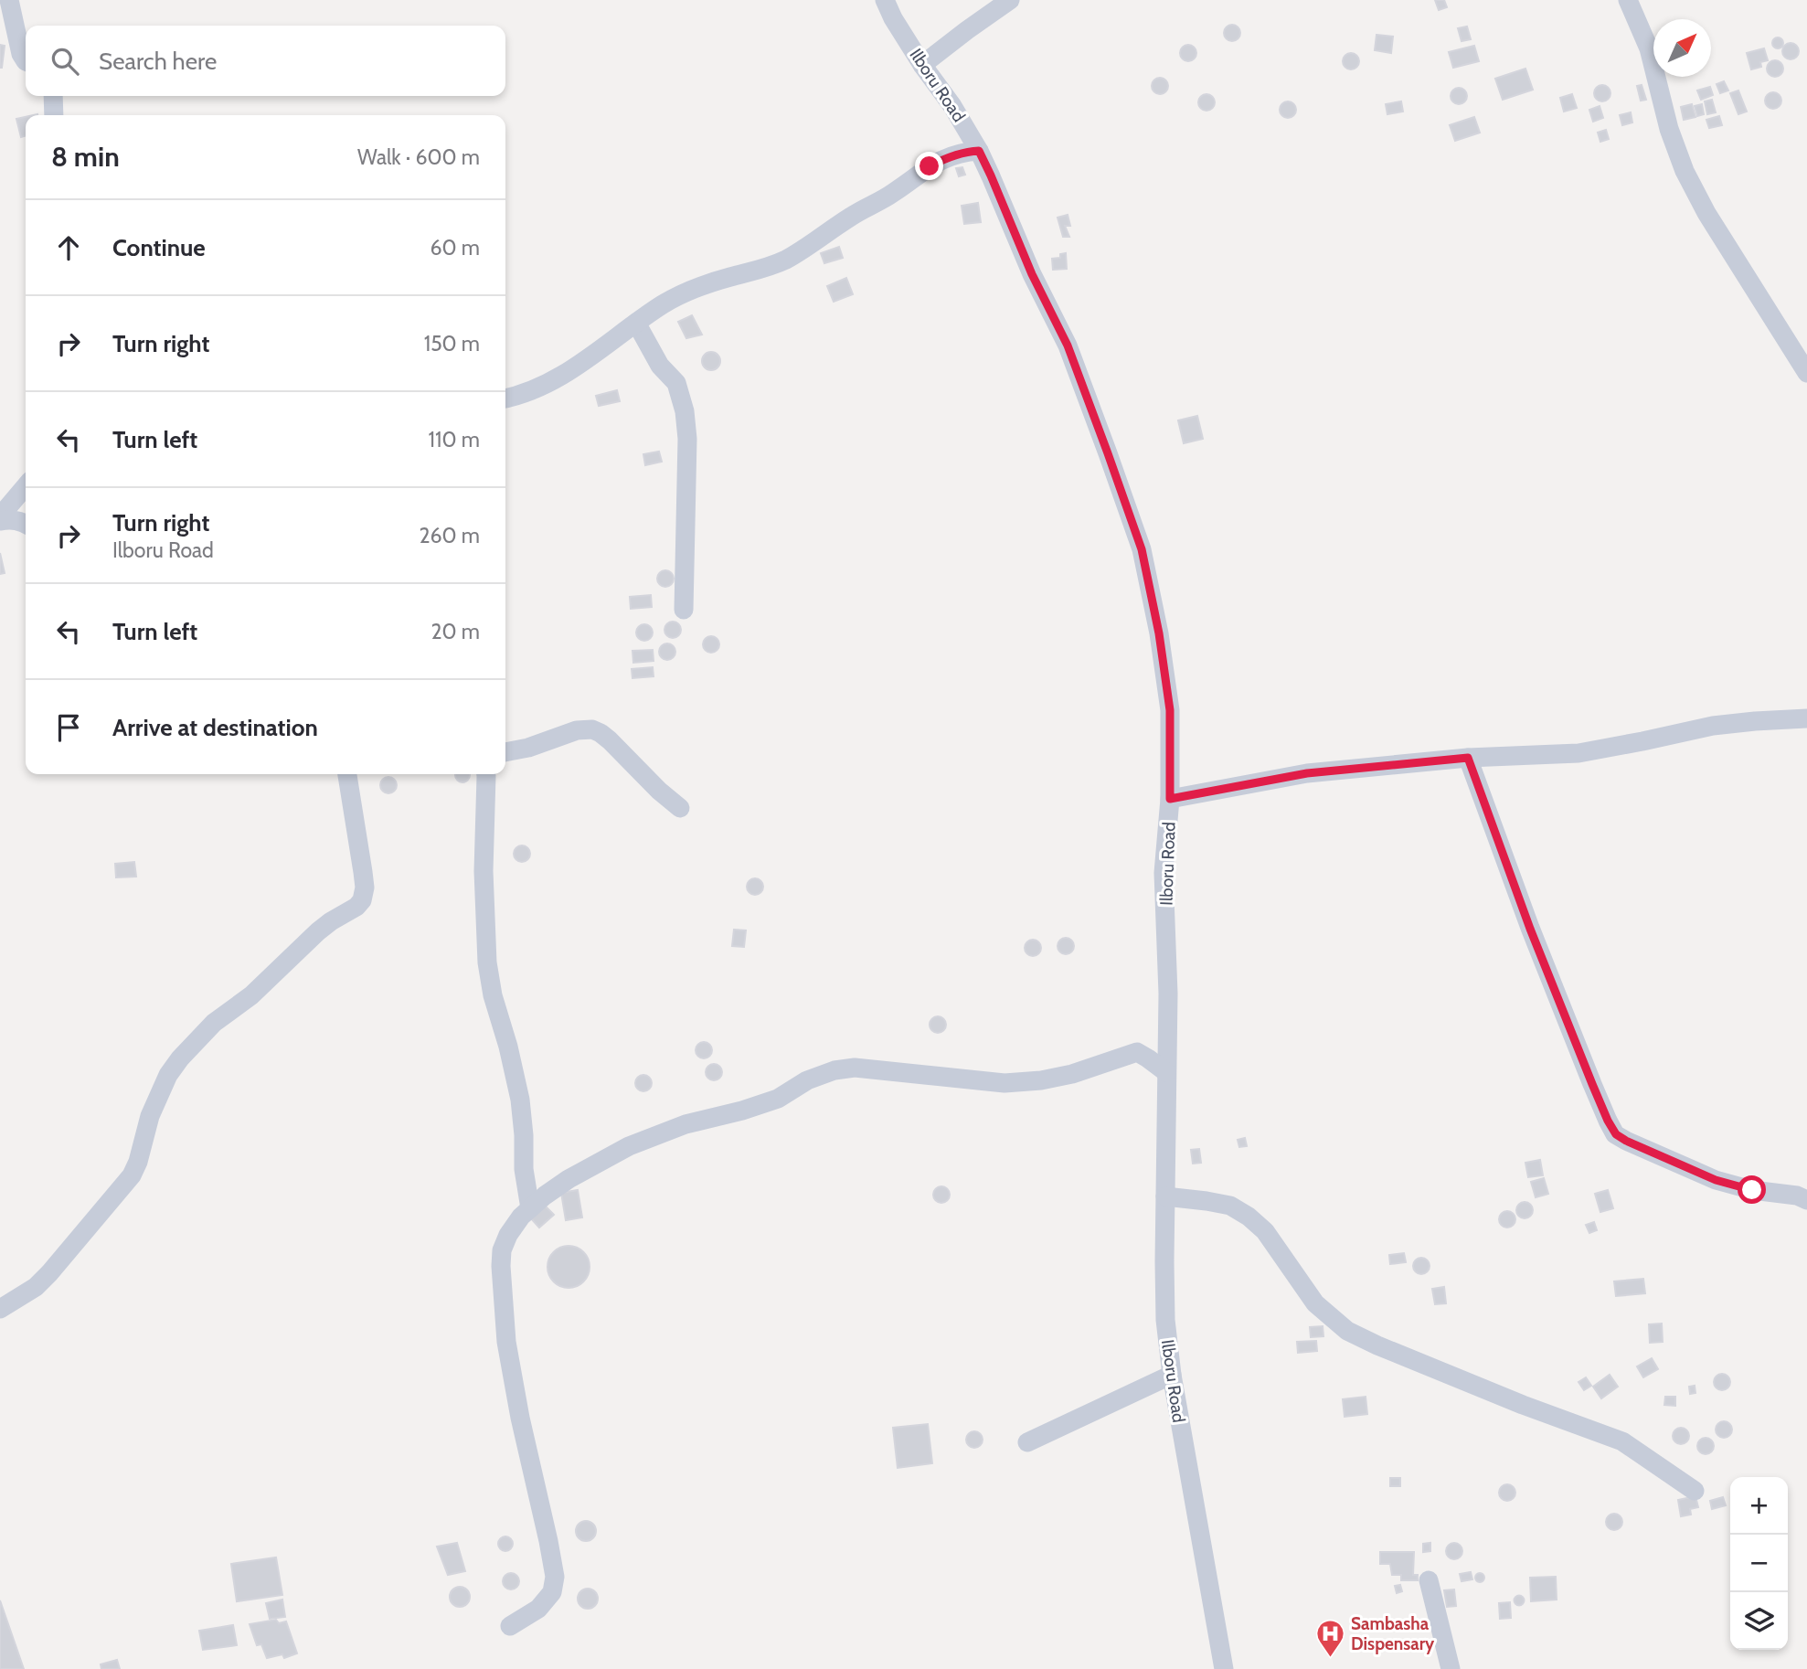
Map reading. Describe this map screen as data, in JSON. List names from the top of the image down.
{
  "streets": {
    "street": ["Ilboru Road"]
  },
  "places": {
    "hospital": ["Sambasha Dispensary"]
  },
  "north": "top right",
  "page": {
    "search": "Search here",
    "heading": ["8 min", "Walk · 600 m"],
    "list": [
      ["Continue", "60 m"],
      ["Turn right", "150 m"],
      ["Turn left", "110 m"],
      ["Turn right", "Ilboru Road", "260 m"],
      ["Turn left", "20 m"],
      "Arrive at destination"
    ],
    "map_buttons": ["+", "−"]
  }
}
